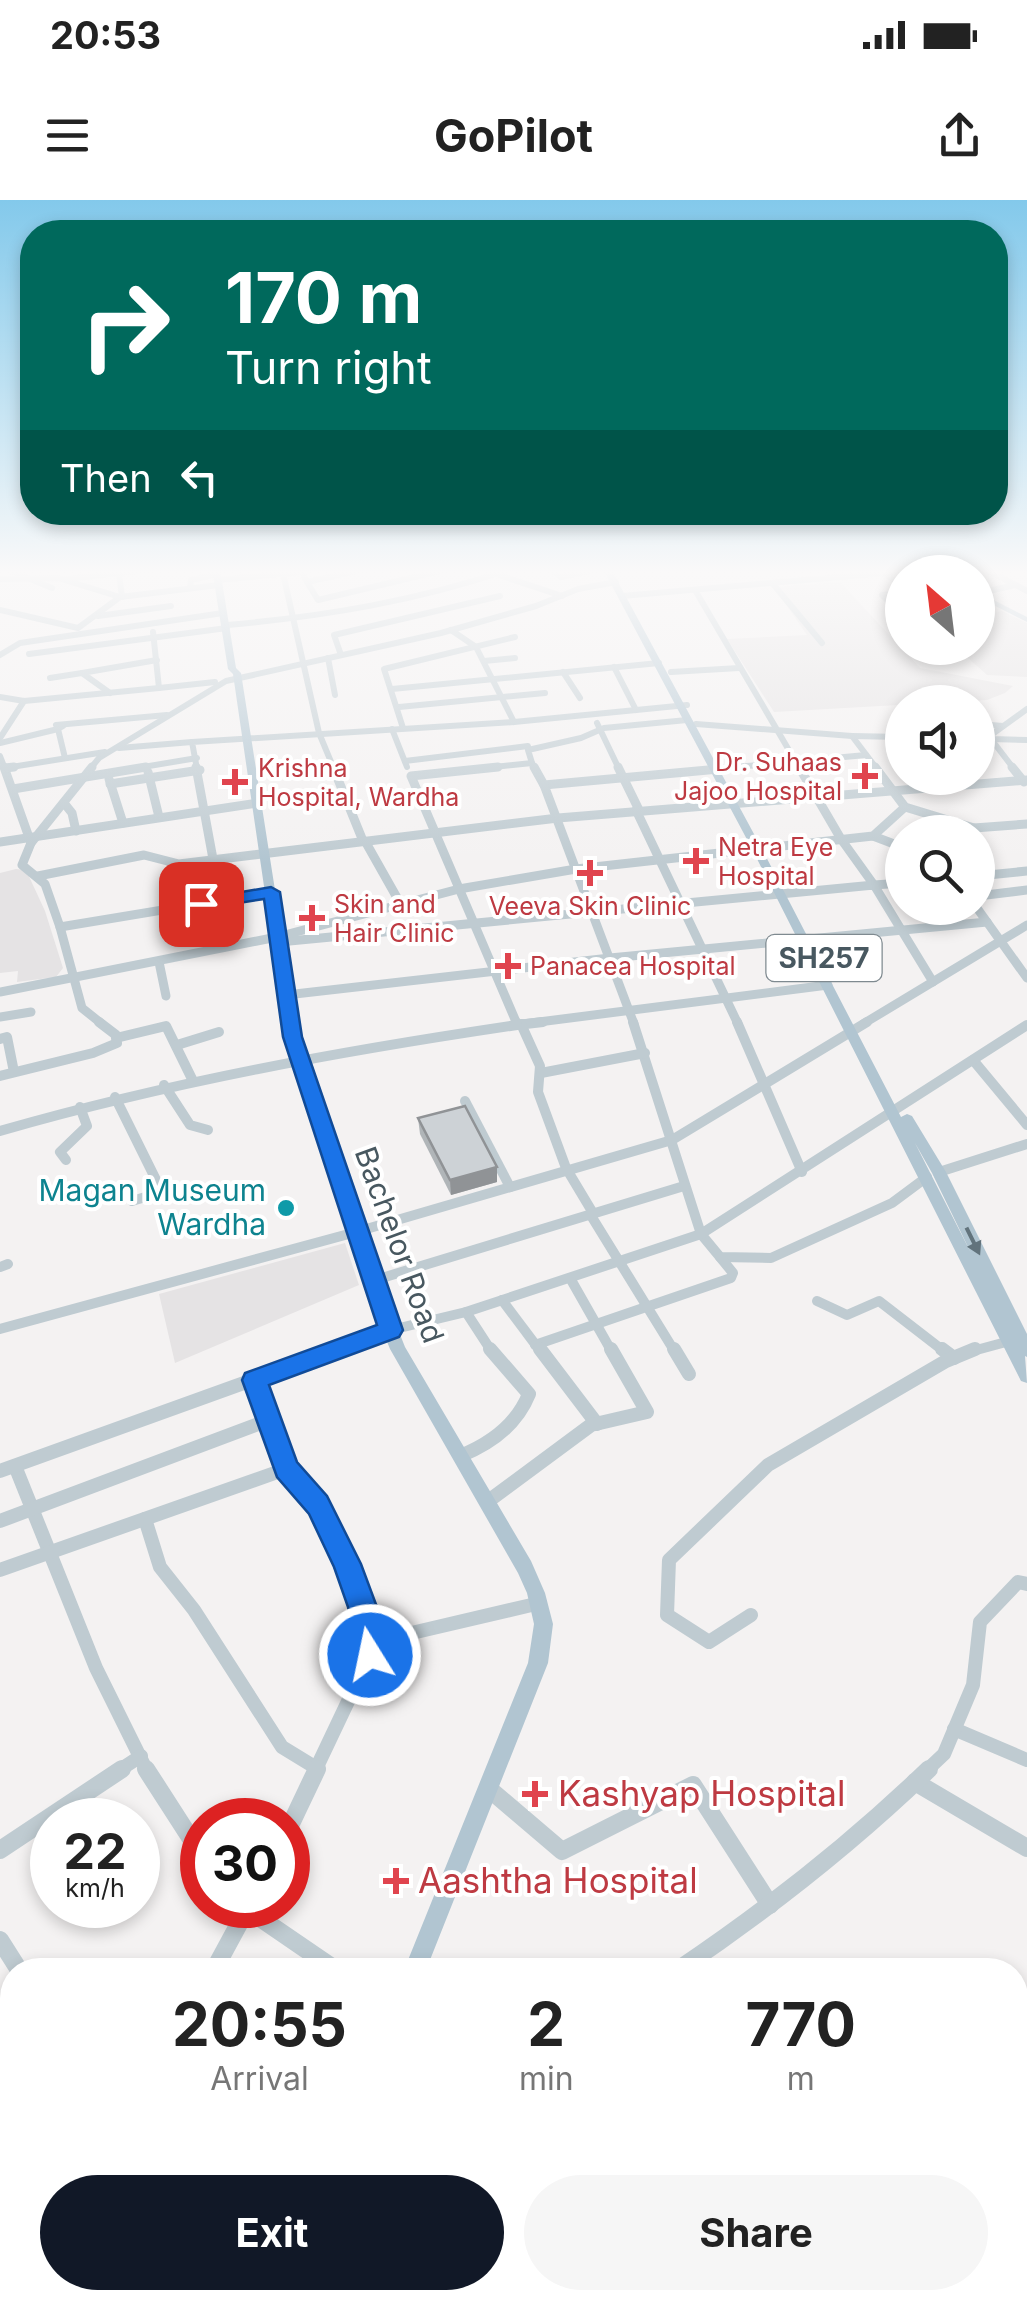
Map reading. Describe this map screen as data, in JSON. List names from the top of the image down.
{
  "streets": {
    "main road": ["SH257", "Bachelor Road"]
  },
  "places": {
    "health": [
      "Dr. Suhaas Jajoo Hospital",
      "Krishna Hospital, Wardha",
      "Netra Eye Hospital",
      "Veeva Skin Clinic",
      "Skin and Hair Clinic",
      "Panacea Hospital",
      "Kashyap Hospital",
      "Aashtha Hospital"
    ],
    "other": ["Magan Museum Wardha"]
  },
  "north": "top left",
  "page": {
    "status": "20:53",
    "header": "GoPilot",
    "turn": ["170 m", "Turn right"],
    "then": "Then",
    "speed": "22 km/h",
    "limit": "30",
    "eta": [
      "20:55",
      "Arrival",
      "2",
      "min",
      "770",
      "m"
    ],
    "buttons": ["Exit", "Share"]
  }
}
